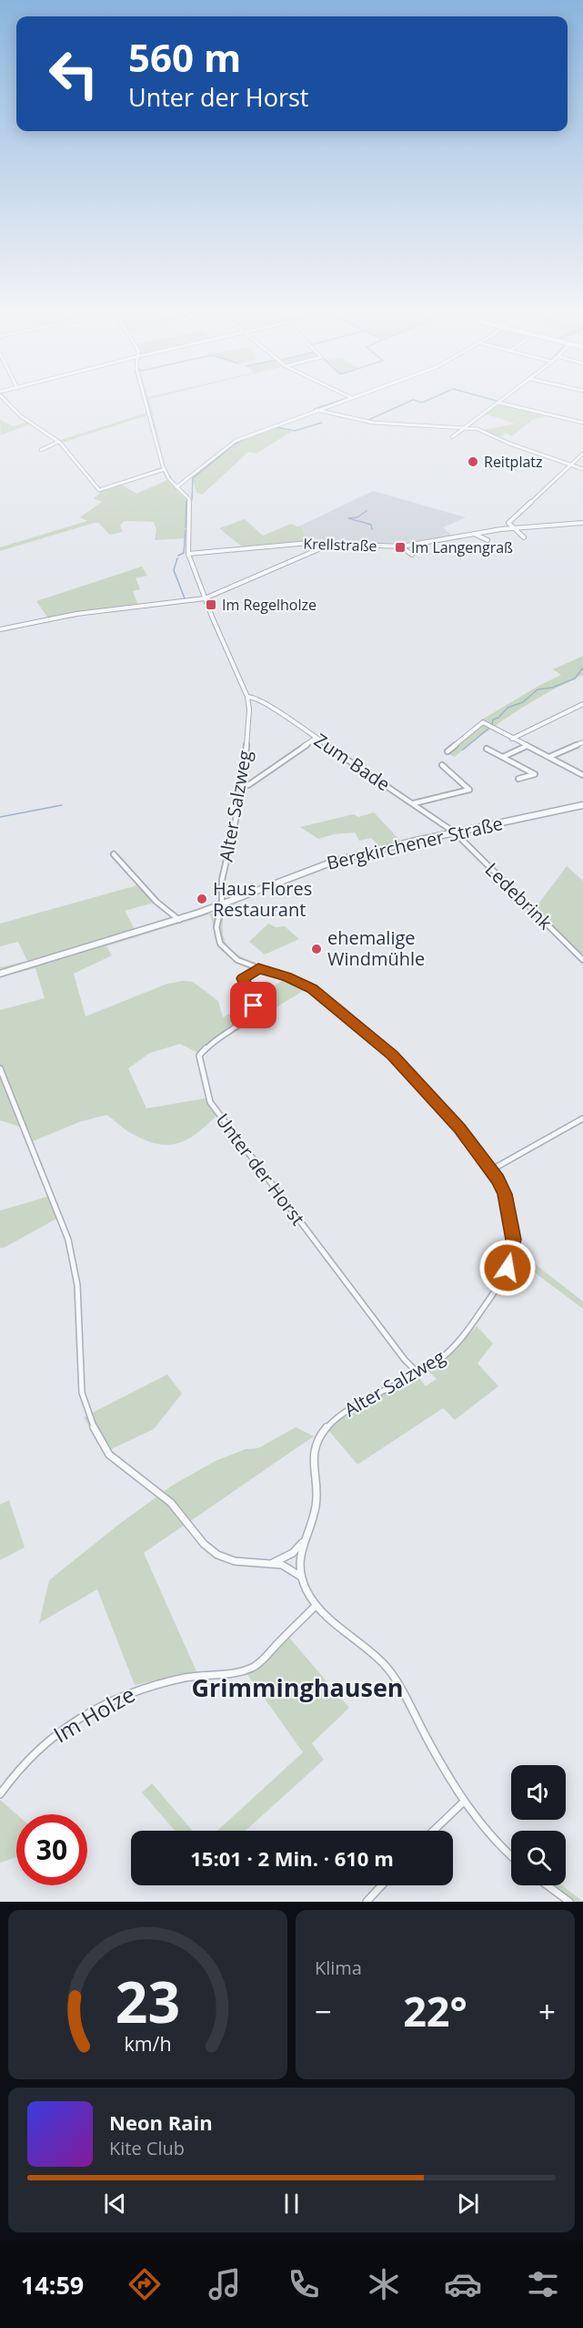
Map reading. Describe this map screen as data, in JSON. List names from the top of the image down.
{
  "streets": {
    "street": [
      "Krellstraße",
      "Zum Bade",
      "Alter Salzweg",
      "Bergkirchener Straße",
      "Ledebrink",
      "Unter der Horst",
      "Im Holze"
    ]
  },
  "crossings": [
    ["Krellstraße", "Alter Salzweg"],
    ["Zum Bade", "Alter Salzweg"],
    ["Zum Bade", "Bergkirchener Straße"],
    ["Zum Bade", "Ledebrink"],
    ["Alter Salzweg", "Bergkirchener Straße"],
    ["Alter Salzweg", "Unter der Horst"],
    ["Alter Salzweg", "Im Holze"],
    ["Bergkirchener Straße", "Ledebrink"]
  ],
  "districts": ["Grimminghausen"],
  "places": {
    "other": ["Reitplatz", "Haus Flores Restaurant", "ehemalige Windmühle"],
    "transit": ["Im Langengraß", "Im Regelholze"]
  },
  "page": {
    "turn": ["560 m", "Unter der Horst"],
    "limit": "30",
    "trip": "15:01 · 2 Min. · 610 m",
    "tile": "Klima",
    "heat": ["−", "22°", "+"],
    "song": ["Neon Rain", "Kite Club"],
    "tabs": "14:59",
    "gauge": ["23", "km/h"]
  }
}
